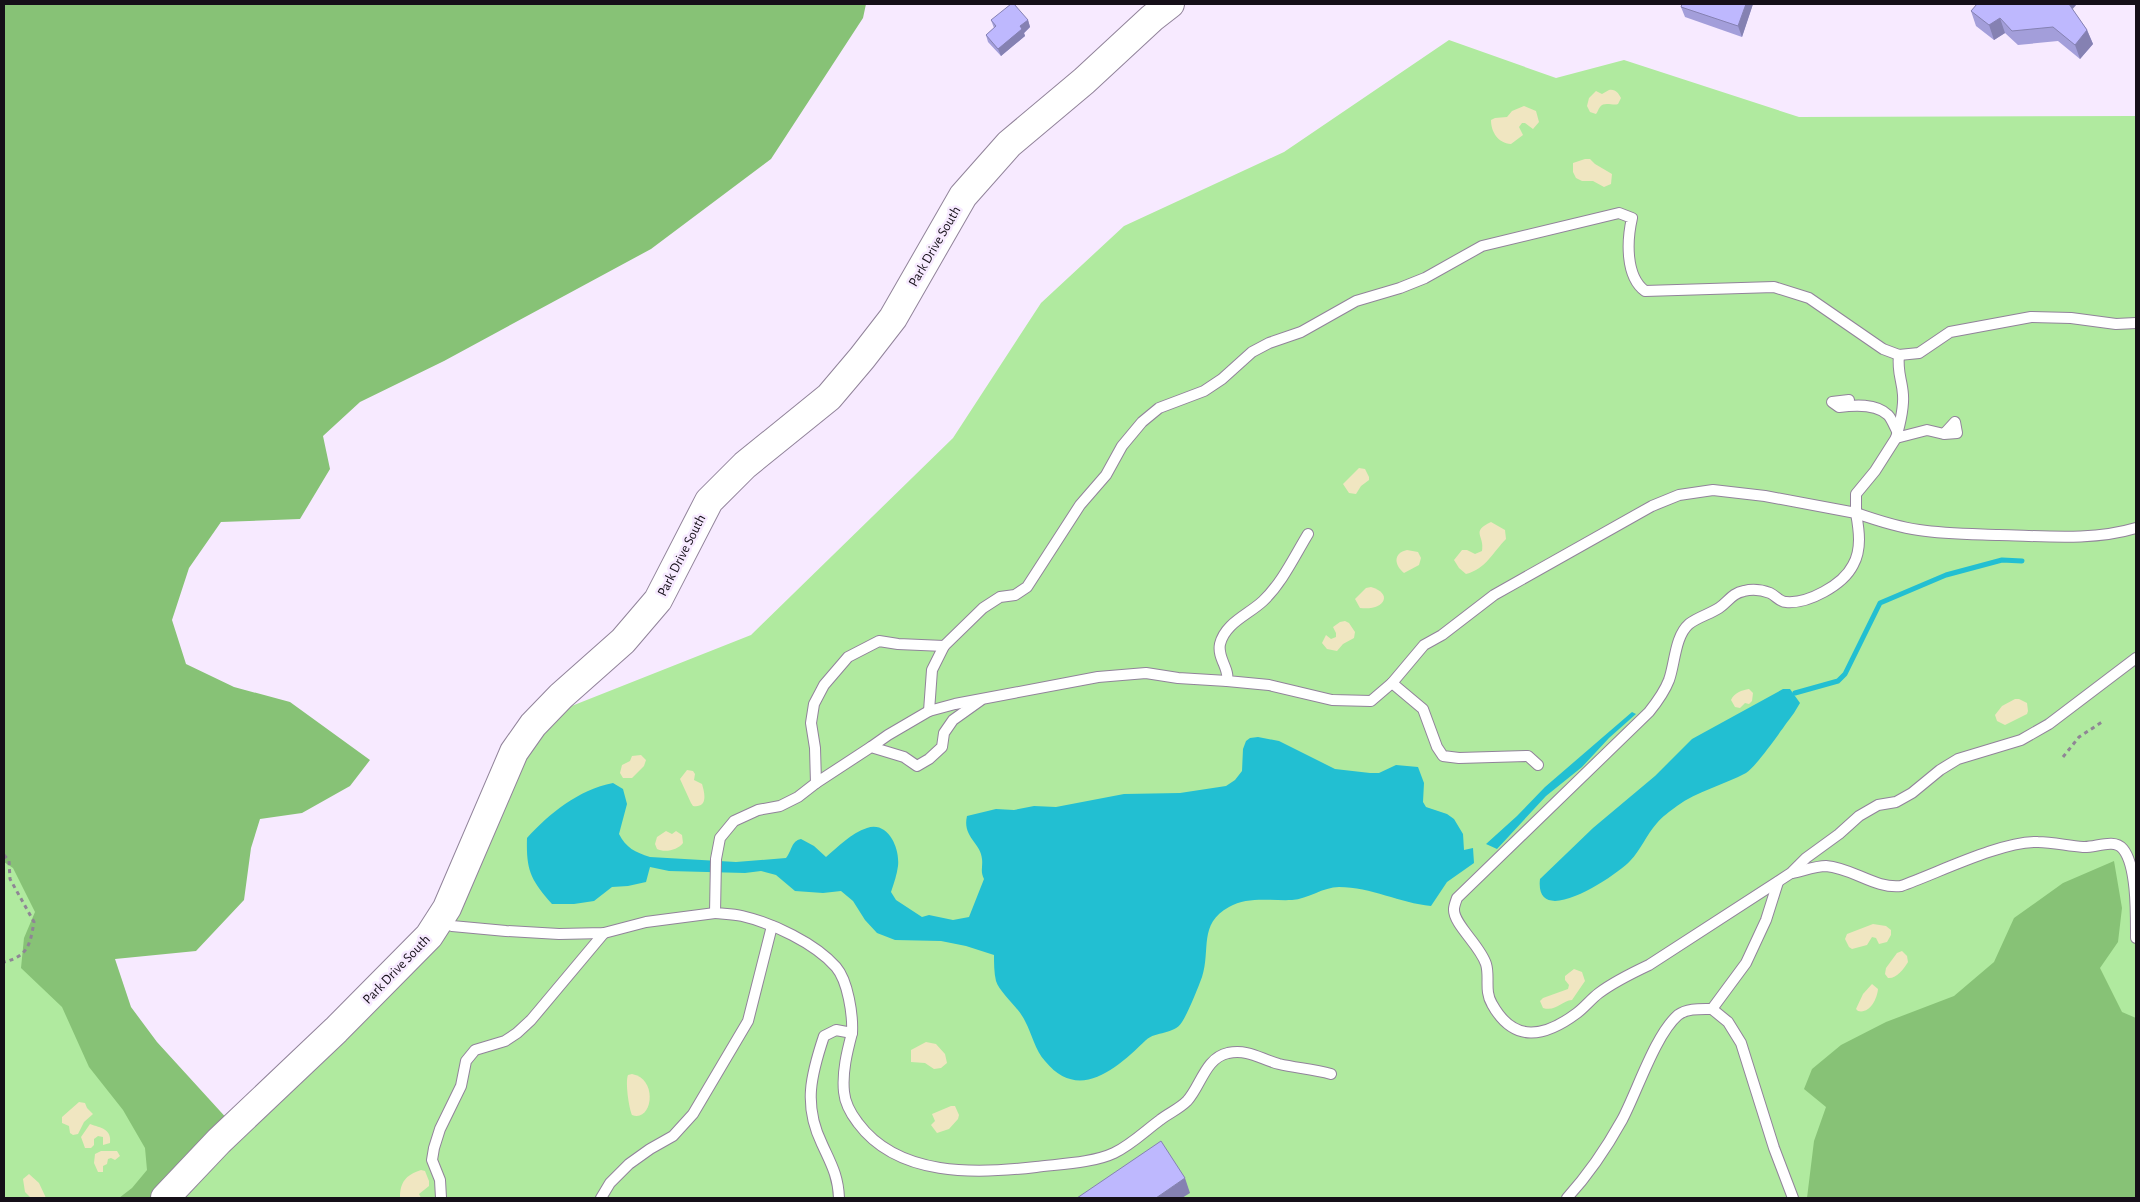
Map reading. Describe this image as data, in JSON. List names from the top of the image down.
{
  "streets": {
    "street": ["Park Drive South"]
  }
}
